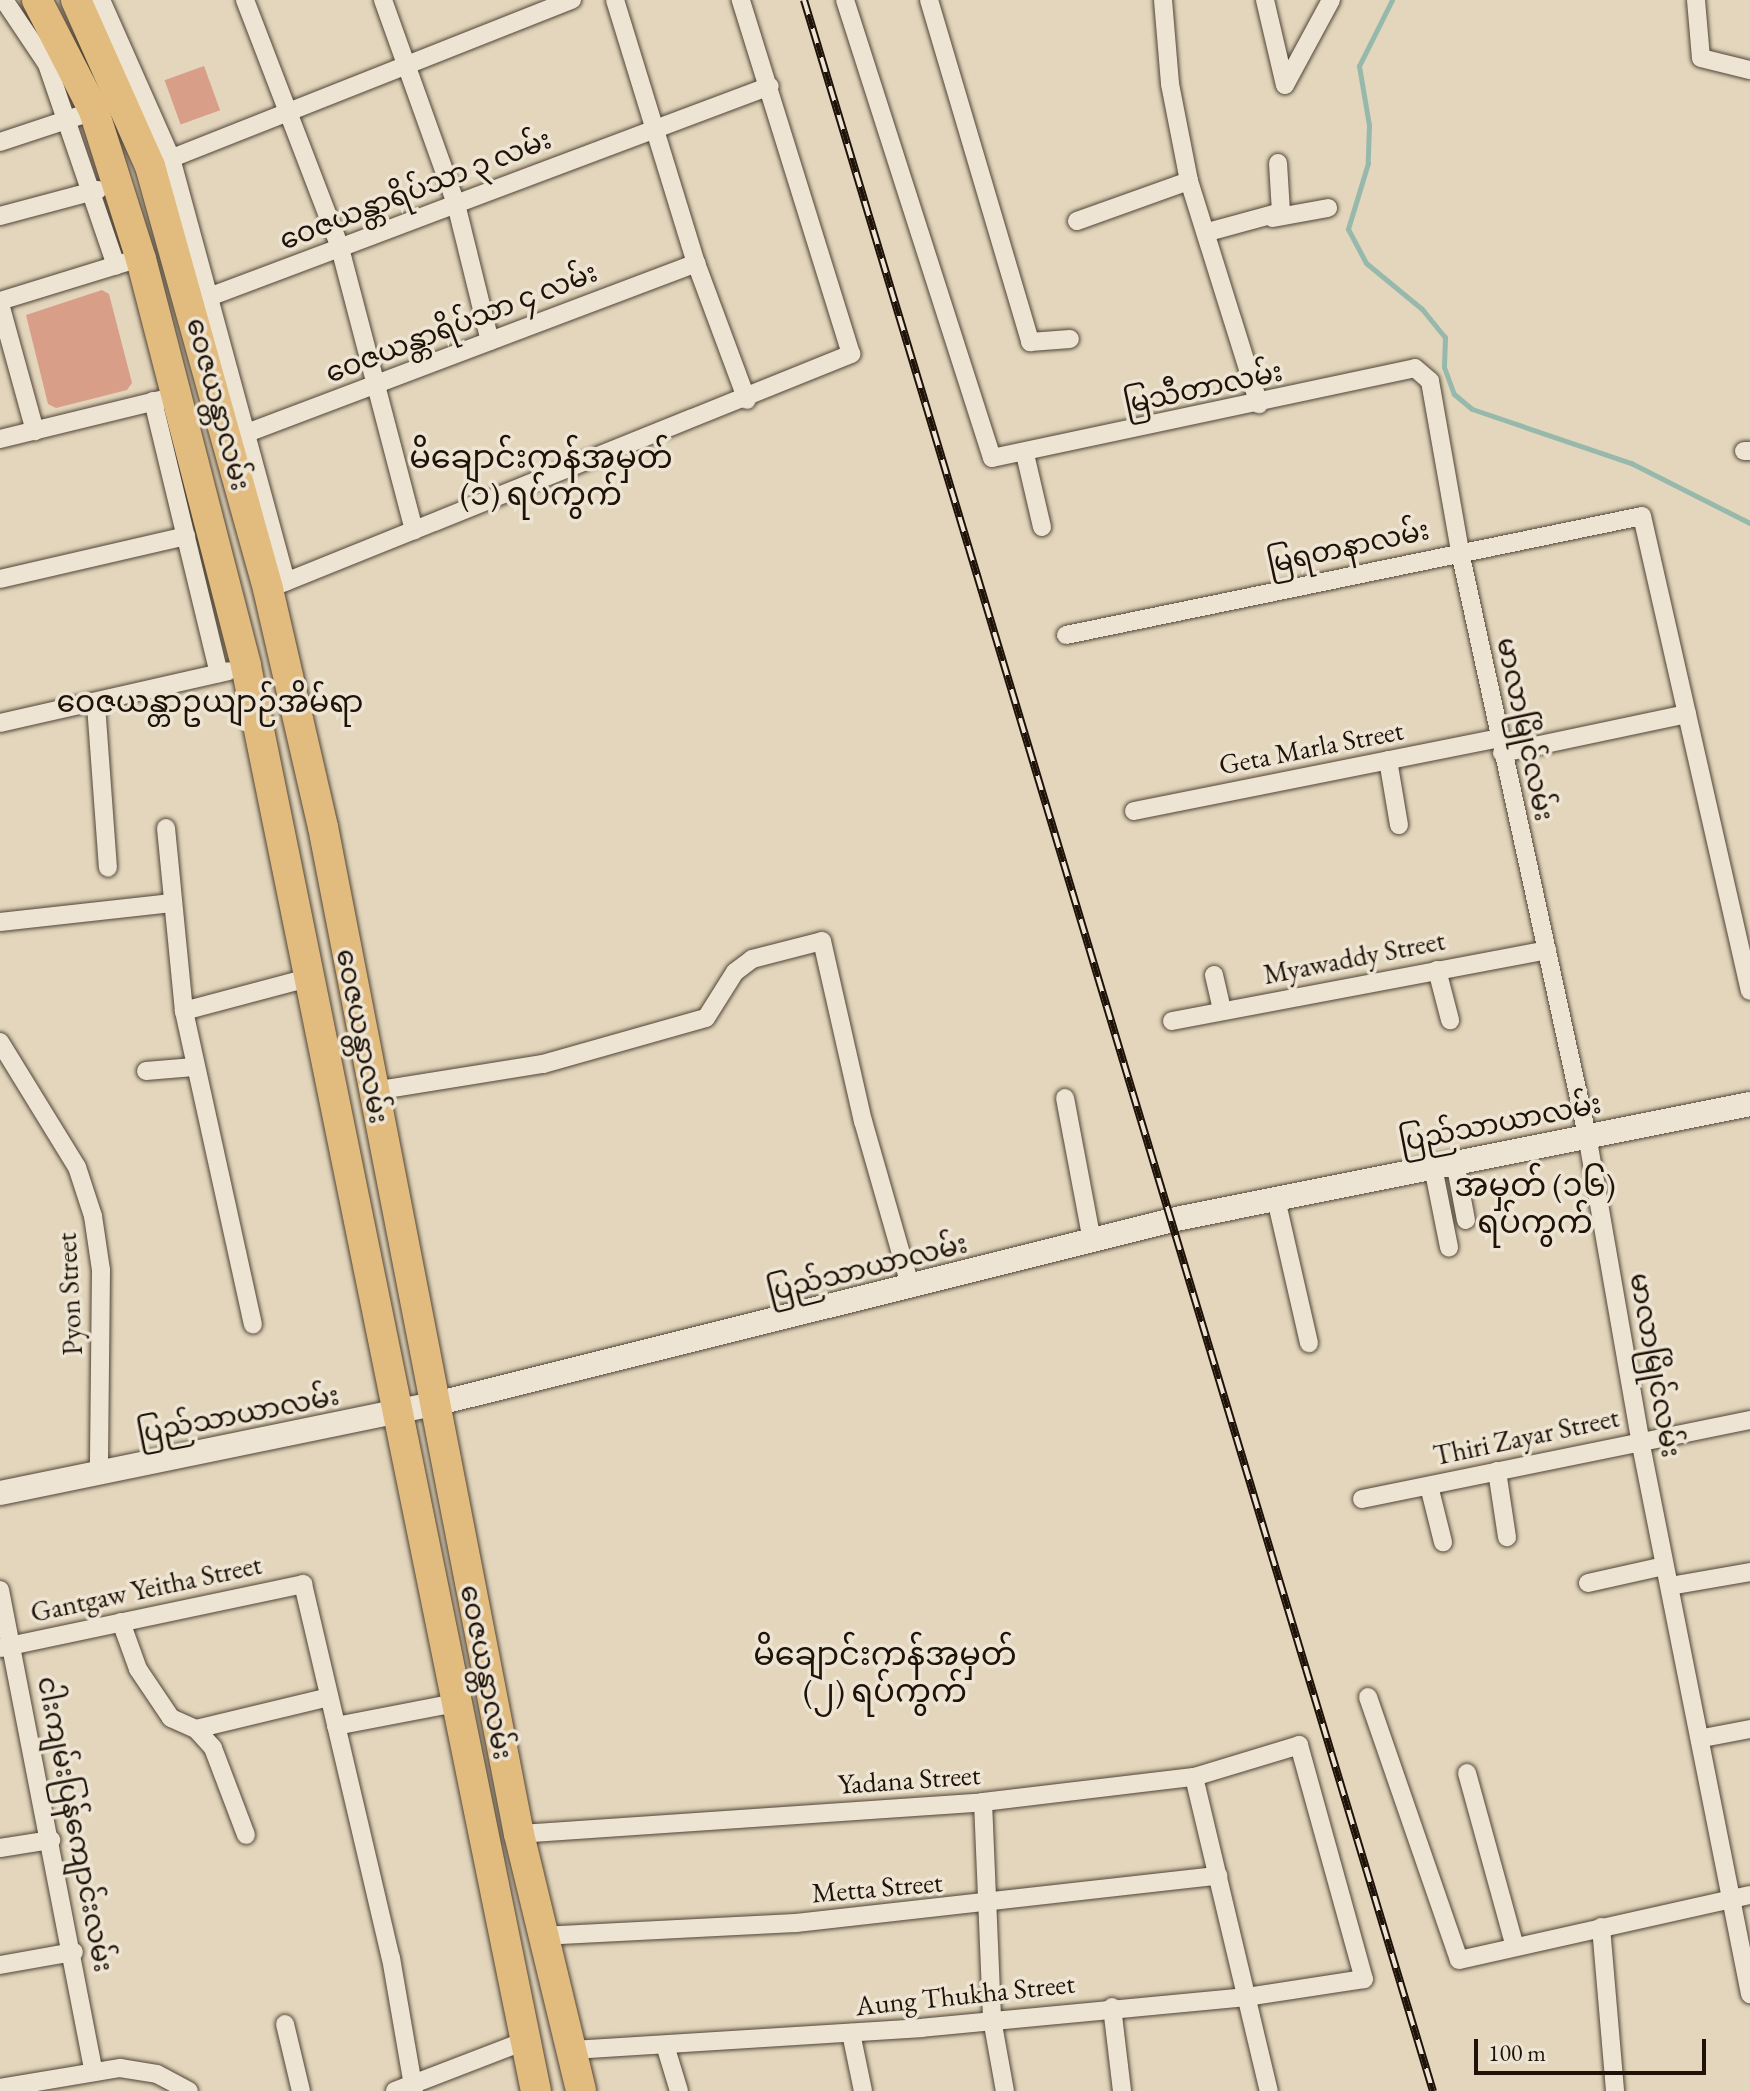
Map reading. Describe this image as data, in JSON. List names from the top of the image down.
{
  "streets": {
    "main road": ["ဝေဇယန္တာလမ်း"],
    "street": [
      "ဝေဇယန္တာရိပ်သာ ၃ လမ်း",
      "ဝေဇယန္တာရိပ်သာ ၄ လမ်း",
      "မြသီတာလမ်း",
      "မြရတနာလမ်း",
      "မာလာမြိုင်လမ်း",
      "Geta Marla Street",
      "Myawaddy Street",
      "ပြည်သာယာလမ်း",
      "Pyon Street",
      "Thiri Zayar Street",
      "Gantgaw Yeitha Street",
      "Yadana Street",
      "ငါးကျမ်းပြန်ကျောင်းလမ်း",
      "Metta Street",
      "Aung Thukha Street"
    ]
  },
  "crossings": [
    ["ဝေဇယန္တာရိပ်သာ ၃ လမ်း", "ဝေဇယန္တာလမ်း"],
    ["ဝေဇယန္တာရိပ်သာ ၄ လမ်း", "ဝေဇယန္တာလမ်း"],
    ["မြသီတာလမ်း", "မာလာမြိုင်လမ်း"],
    ["ဝေဇယန္တာလမ်း", "ပြည်သာယာလမ်း"],
    ["ဝေဇယန္တာလမ်း", "Yadana Street"],
    ["ဝေဇယန္တာလမ်း", "Metta Street"],
    ["ဝေဇယန္တာလမ်း", "Aung Thukha Street"],
    ["မြရတနာလမ်း", "မာလာမြိုင်လမ်း"],
    ["မြရတနာလမ်း", "Geta Marla Street"],
    ["မာလာမြိုင်လမ်း", "Geta Marla Street"],
    ["မာလာမြိုင်လမ်း", "Myawaddy Street"],
    ["မာလာမြိုင်လမ်း", "ပြည်သာယာလမ်း"],
    ["မာလာမြိုင်လမ်း", "Thiri Zayar Street"],
    ["ပြည်သာယာလမ်း", "Pyon Street"],
    ["Gantgaw Yeitha Street", "ငါးကျမ်းပြန်ကျောင်းလမ်း"],
    ["Yadana Street", "Aung Thukha Street"]
  ],
  "districts": [
    "မိချောင်းကန်အမှတ် (၁) ရပ်ကွက်",
    "ဝေဇယန္တာဥယျာဉ်အိမ်ရာ",
    "အမှတ် (၁၆) ရပ်ကွက်",
    "မိချောင်းကန်အမှတ် (၂) ရပ်ကွက်"
  ],
  "scale_bar": "100 m"
}
